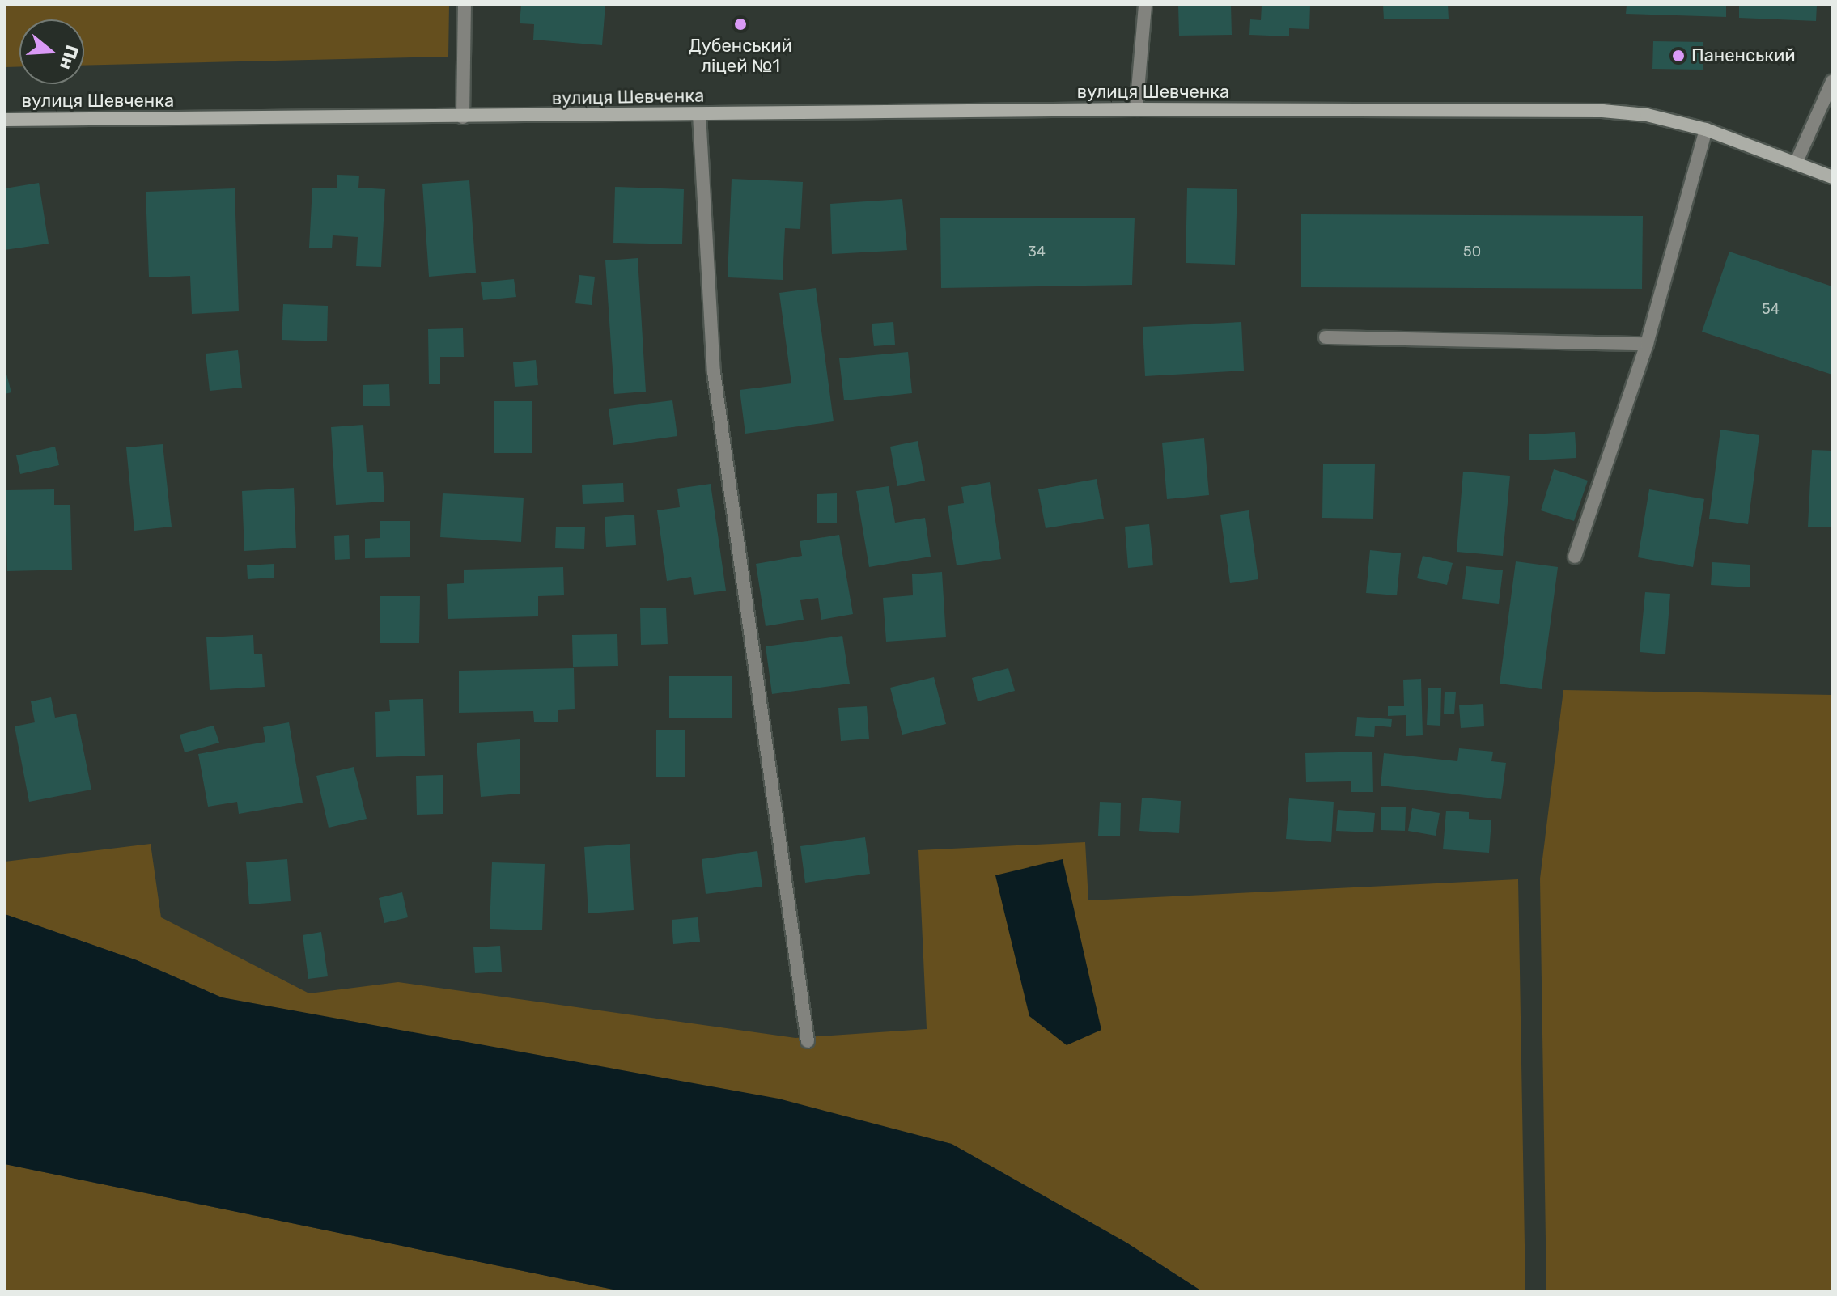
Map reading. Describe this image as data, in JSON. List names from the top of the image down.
{
  "streets": {
    "main road": ["вулиця Шевченка"]
  },
  "places": ["Дубенський ліцей №1", "Паненський"],
  "house_numbers": ["34", "50", "54"],
  "north": "right"
}
